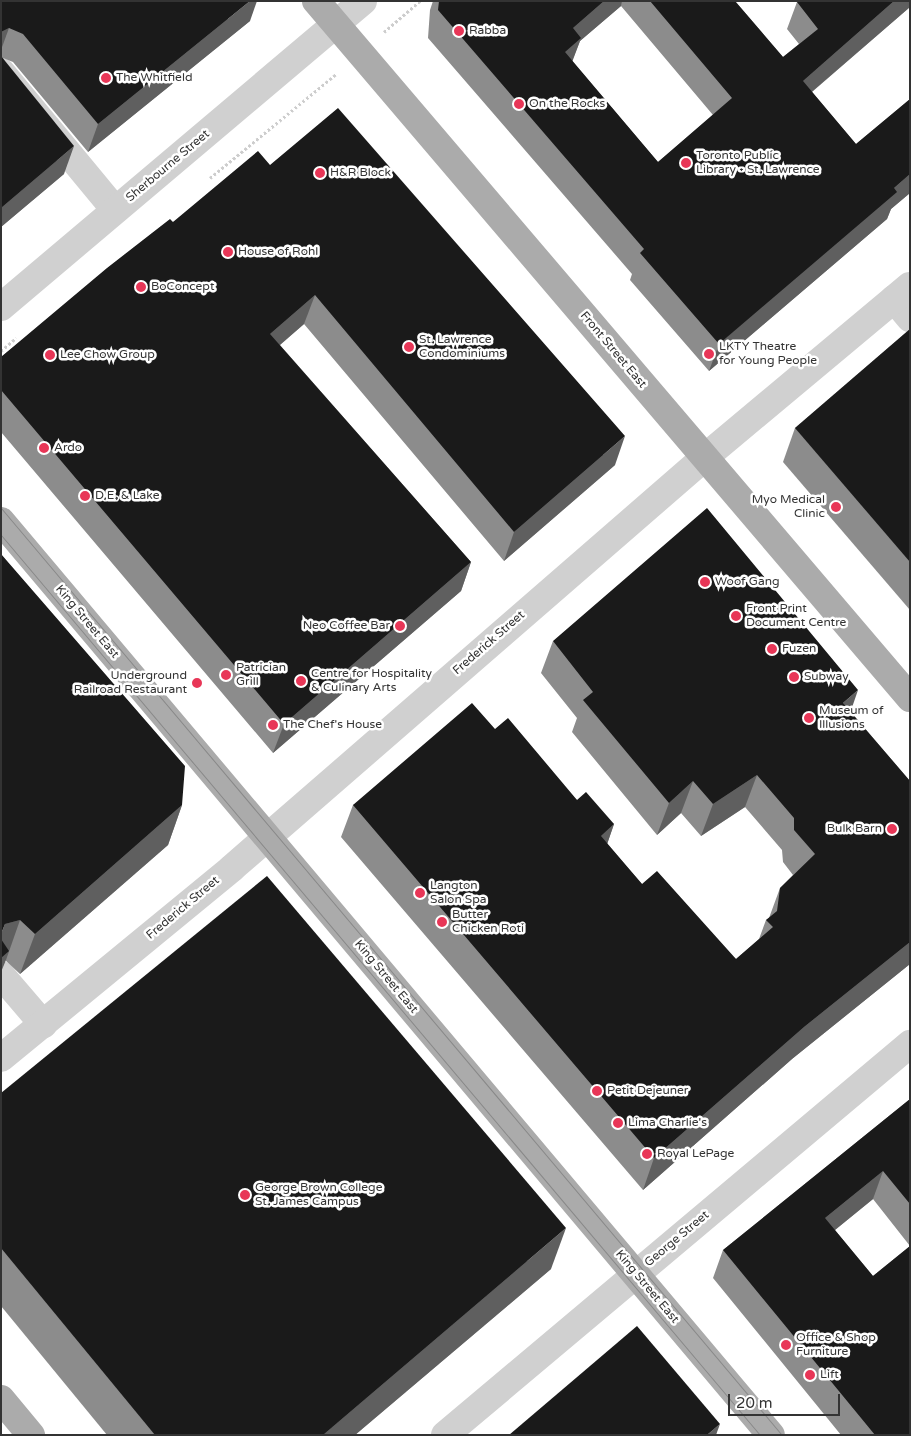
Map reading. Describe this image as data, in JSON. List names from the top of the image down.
{
  "streets": {
    "main road": ["Front Street East", "King Street East"],
    "street": ["Sherbourne Street", "Frederick Street", "George Street"]
  },
  "crossings": [
    ["Sherbourne Street", "Front Street East"],
    ["Front Street East", "Frederick Street"],
    ["King Street East", "Frederick Street"],
    ["King Street East", "George Street"]
  ],
  "places": [
    "Rabba",
    "The Whitfield",
    "On the Rocks",
    "Toronto Public Library - St. Lawrence",
    "H&R Block",
    "House of Rohl",
    "BoConcept",
    "St. Lawrence Condominiums",
    "LKTY Theatre for Young People",
    "Lee Chow Group",
    "Ardo",
    "D.E. & Lake",
    "Myo Medical Clinic",
    "Woof Gang",
    "Front Print Document Centre",
    "Neo Coffee Bar",
    "Fuzen",
    "Patrician Grill",
    "Subway",
    "Centre for Hospitality & Culinary Arts",
    "Underground Railroad Restaurant",
    "Museum of Illusions",
    "The Chef's House",
    "Bulk Barn",
    "Langton Salon Spa",
    "Butter Chicken Roti",
    "Petit Dejeuner",
    "Lima Charlie's",
    "Royal LePage",
    "George Brown College St. James Campus",
    "Office & Shop Furniture",
    "Lift"
  ],
  "scale_bar": "20 m"
}
